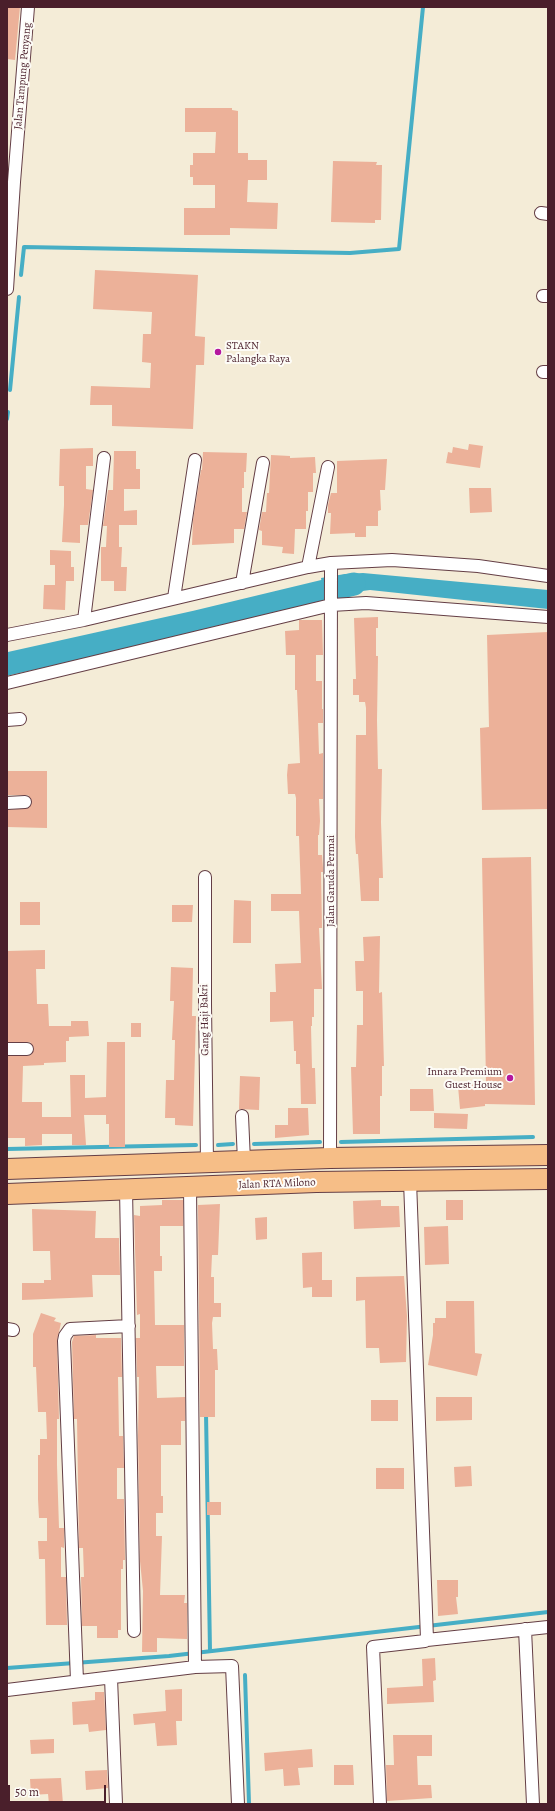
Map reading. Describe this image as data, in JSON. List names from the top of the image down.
{
  "streets": {
    "highway": ["Jalan RTA Milono"],
    "street": ["Jalan Tampung Penyang", "Jalan Garuda Permai", "Gang Haji Bakri"]
  },
  "places": ["STAKN Palangka Raya", "Innara Premium Guest House"],
  "scale_bar": "50 m"
}
